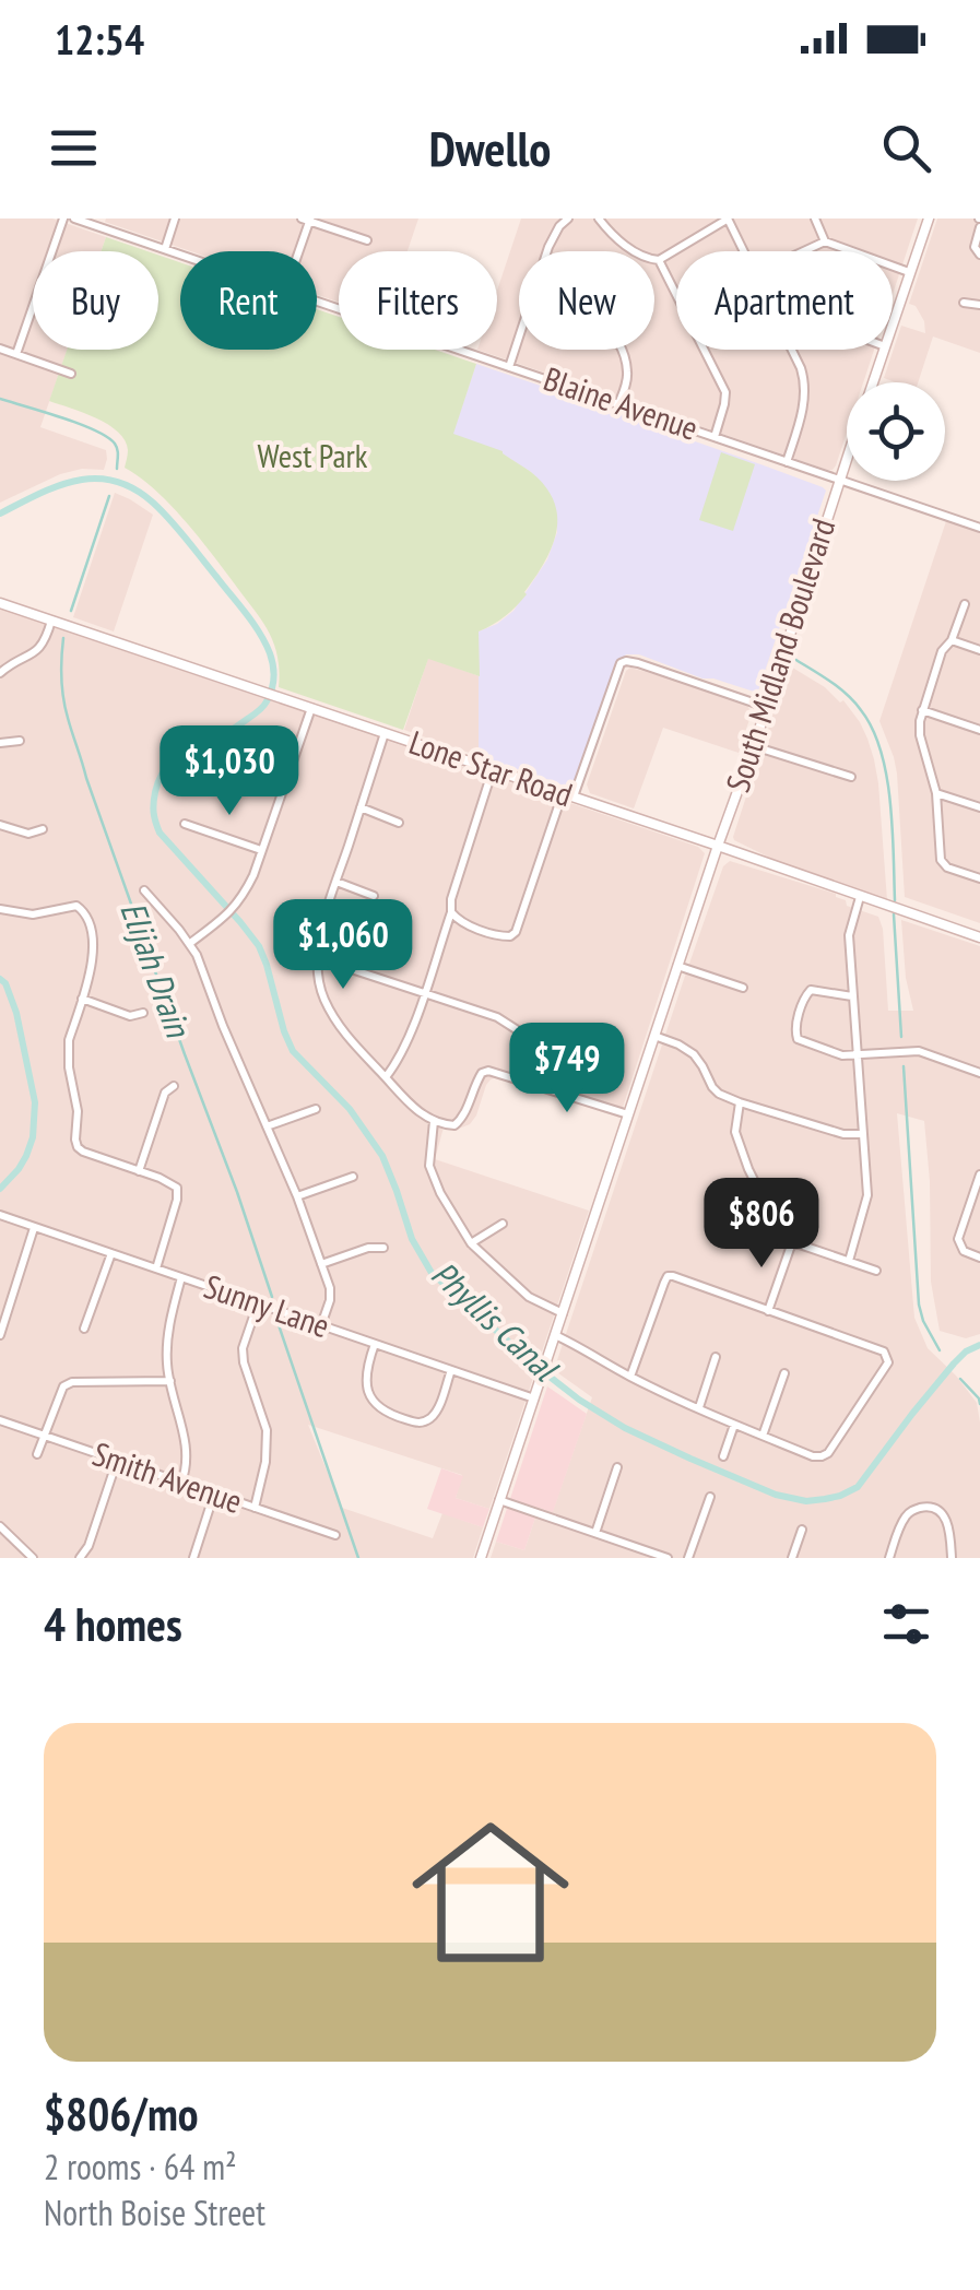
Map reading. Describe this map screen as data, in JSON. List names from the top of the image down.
{
  "streets": {
    "main road": ["South Midland Boulevard", "Lone Star Road"],
    "street": ["Blaine Avenue", "Sunny Lane", "Smith Avenue"]
  },
  "crossings": [
    ["Blaine Avenue", "South Midland Boulevard"],
    ["South Midland Boulevard", "Lone Star Road"],
    ["South Midland Boulevard", "Sunny Lane"]
  ],
  "water": ["Elijah Drain", "Phyllis Canal"],
  "parks": ["West Park"],
  "page": {
    "status": "12:54",
    "header": "Dwello",
    "chip": [
      "Buy",
      "Rent",
      "Filters",
      "New",
      "Apartment"
    ],
    "price": [
      "$1,030",
      "$1,060",
      "$749",
      "$806"
    ],
    "heading": "4 homes",
    "list": [
      {
        "name": "$806/mo",
        "note": "2 rooms · 64 m² · North Boise Street"
      }
    ]
  }
}
